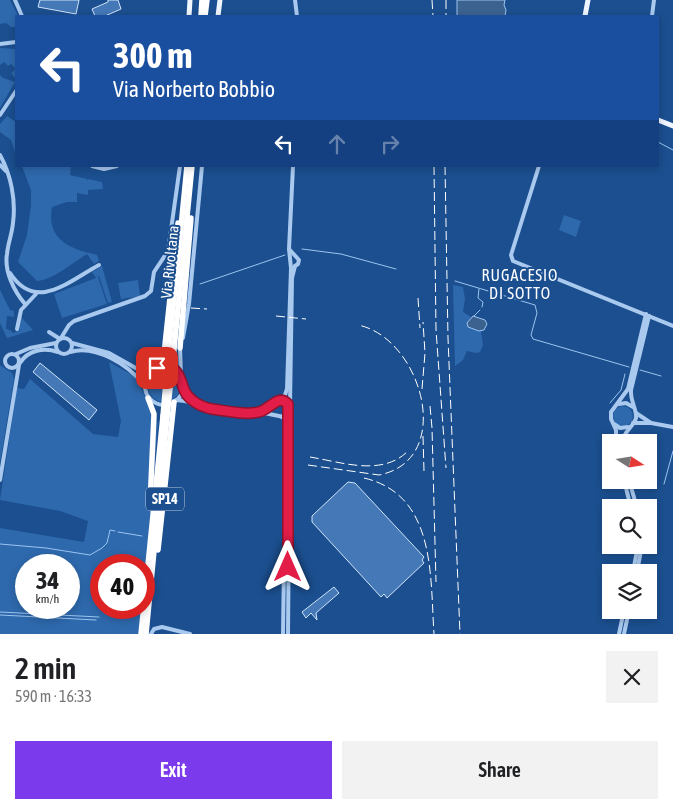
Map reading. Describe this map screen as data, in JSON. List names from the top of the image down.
{
  "streets": {
    "highway": ["Via Rivoltana", "SP14"]
  },
  "crossings": [
    ["Via Rivoltana", "SP14"]
  ],
  "districts": ["RUGACESIO DI SOTTO"],
  "north": "right",
  "page": {
    "turn": ["300 m", "Via Norberto Bobbio"],
    "speed": "34 km/h",
    "limit": "40",
    "heading": ["2 min", "590 m · 16:33"],
    "buttons": ["Exit", "Share"]
  }
}
